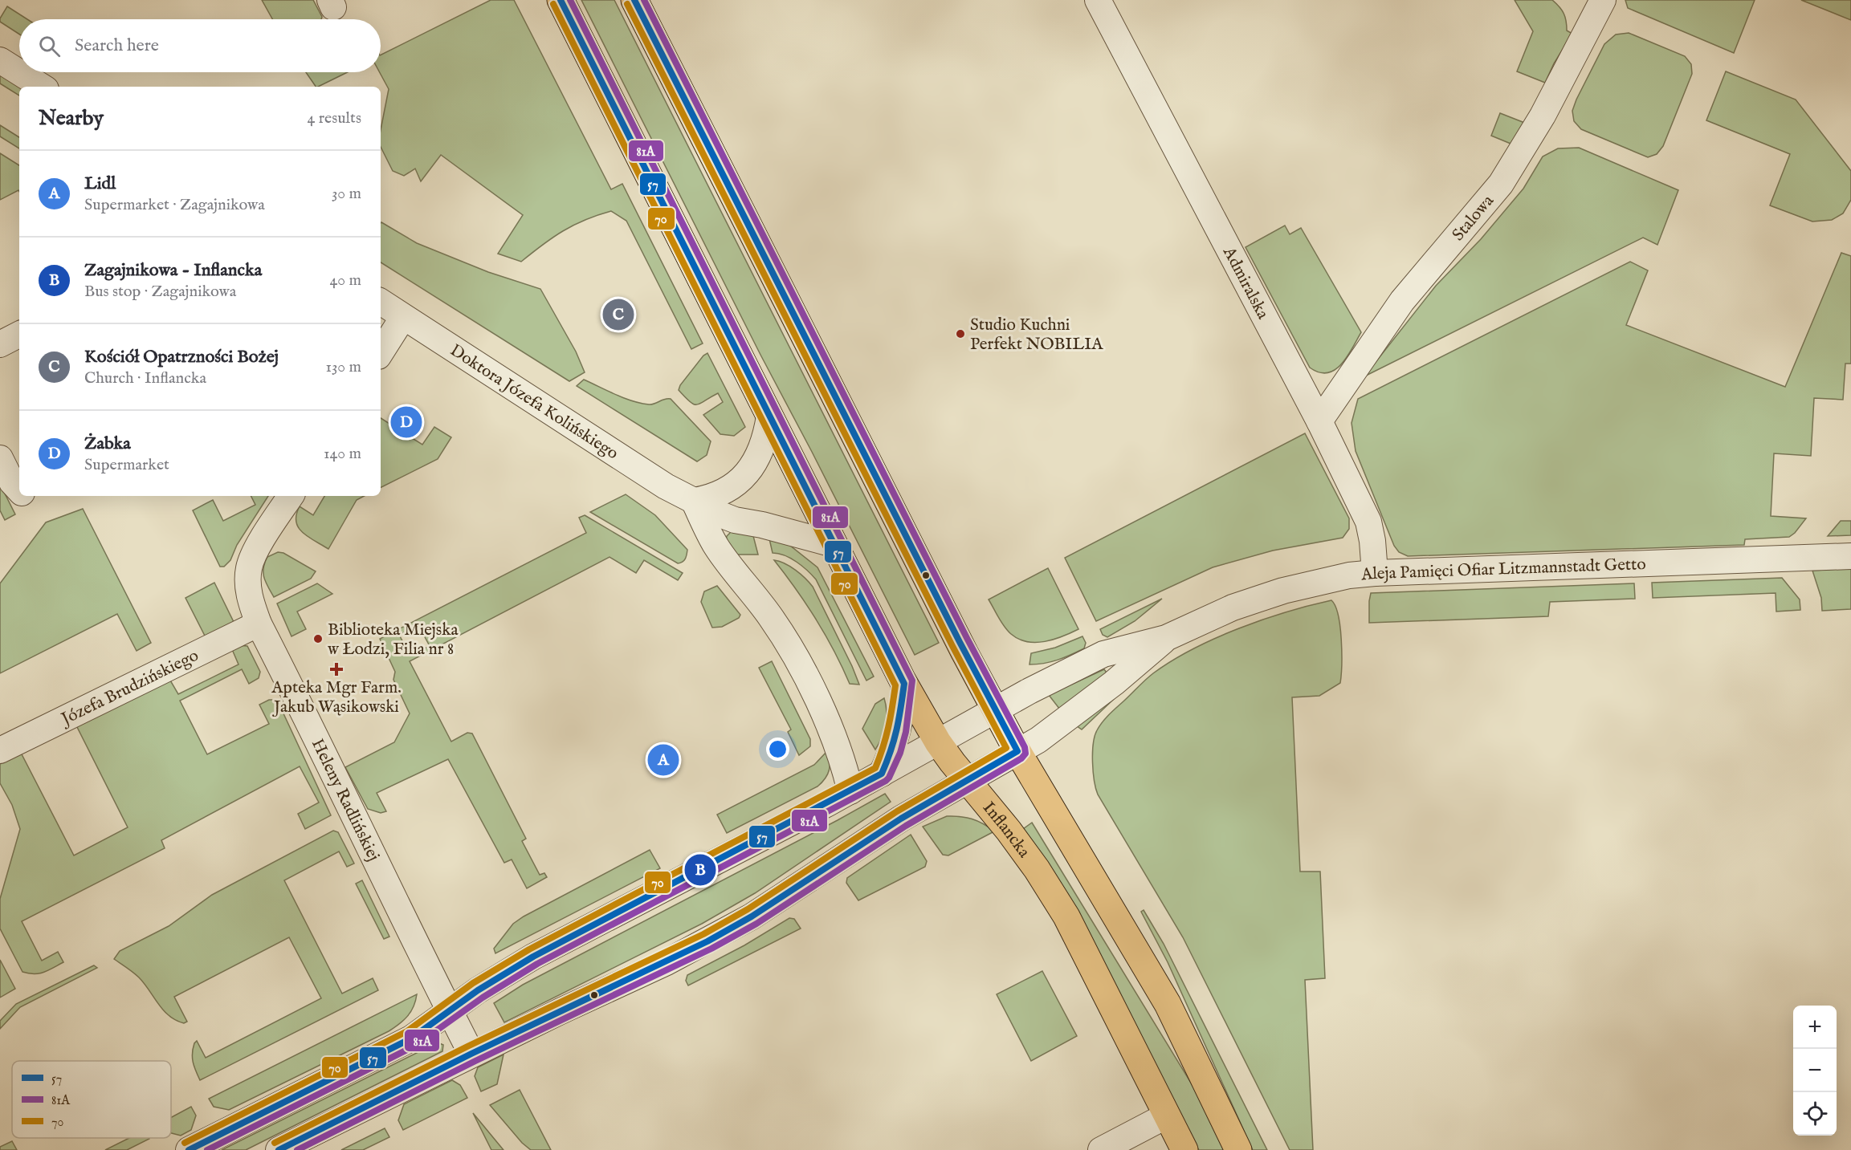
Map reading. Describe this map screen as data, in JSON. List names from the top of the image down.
{
  "streets": {
    "main road": ["Inflancka"],
    "street": [
      "Stalowa",
      "Admiralska",
      "Doktora Józefa Kolińskiego",
      "Aleja Pamięci Ofiar Litzmannstadt Getto",
      "Józefa Brudzińskiego",
      "Heleny Radlińskiej"
    ]
  },
  "crossings": [
    ["Stalowa", "Admiralska"],
    ["Admiralska", "Aleja Pamięci Ofiar Litzmannstadt Getto"],
    ["Doktora Józefa Kolińskiego", "Inflancka"],
    ["Aleja Pamięci Ofiar Litzmannstadt Getto", "Heleny Radlińskiej"],
    ["Aleja Pamięci Ofiar Litzmannstadt Getto", "Inflancka"],
    ["Józefa Brudzińskiego", "Heleny Radlińskiej"]
  ],
  "places": {
    "other": ["Studio Kuchni Perfekt NOBILIA", "Biblioteka Miejska w Łodzi, Filia nr 8"],
    "health": ["Apteka Mgr Farm. Jakub Wąsikowski"]
  },
  "lines": ["transit line 57", "transit line 81A", "transit line 70"],
  "legend": ["57", "81A", "70"],
  "page": {
    "search": "Search here",
    "heading": ["Nearby", "4 results"],
    "list": [
      {
        "mark": "A",
        "name": "Lidl",
        "note": "Supermarket · Zagajnikowa",
        "value": "30 m"
      },
      {
        "mark": "B",
        "name": "Zagajnikowa - Inflancka",
        "note": "Bus stop · Zagajnikowa",
        "value": "40 m"
      },
      {
        "mark": "C",
        "name": "Kościół Opatrzności Bożej",
        "note": "Church · Inflancka",
        "value": "130 m"
      },
      {
        "mark": "D",
        "name": "Żabka",
        "note": "Supermarket",
        "value": "140 m"
      }
    ],
    "pins": [
      "C",
      "D",
      "A",
      "B"
    ],
    "map_buttons": ["+", "−"]
  }
}
